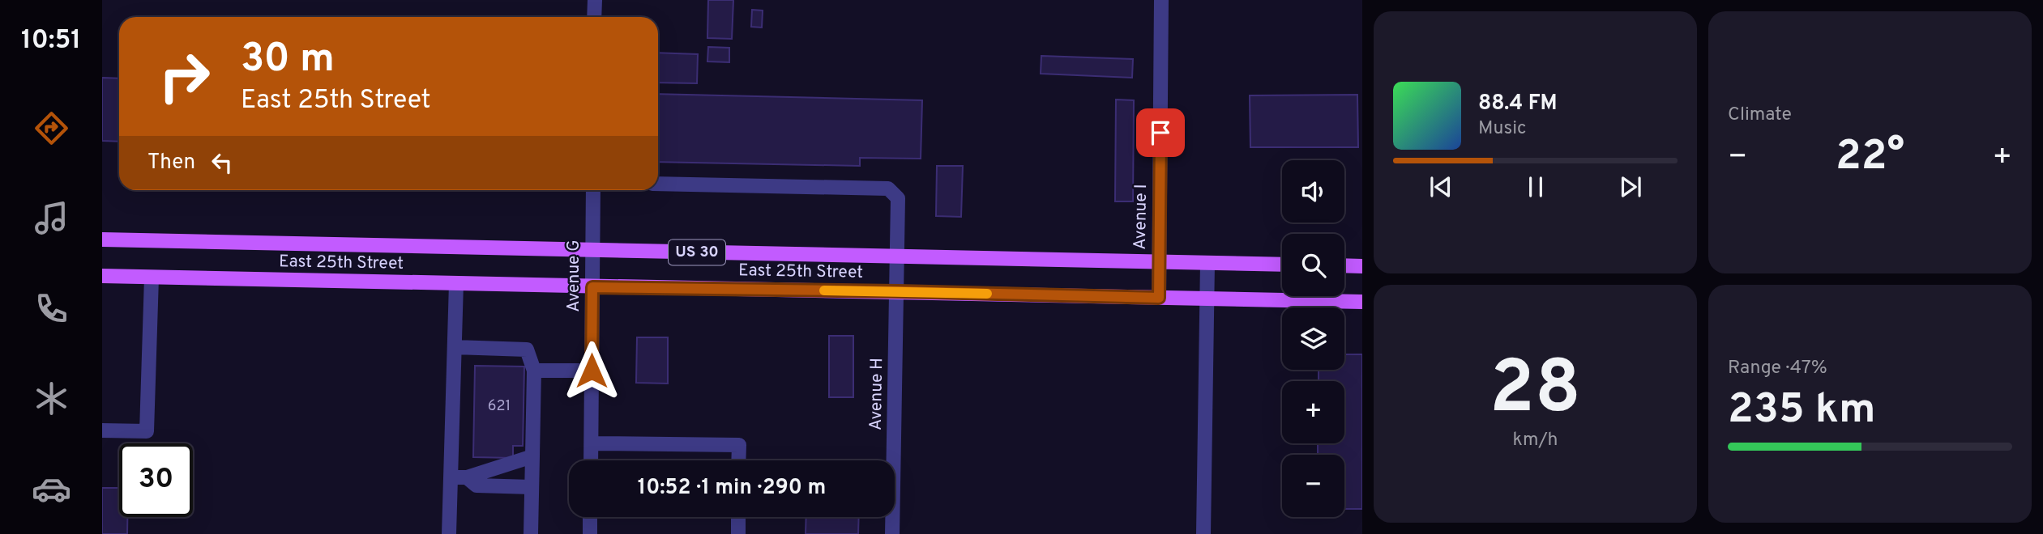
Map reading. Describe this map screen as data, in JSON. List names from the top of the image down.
{
  "streets": {
    "main road": ["US 30", "East 25th Street"],
    "street": ["Avenue I", "Avenue G", "Avenue H"]
  },
  "crossings": [
    ["Avenue I", "East 25th Street"],
    ["East 25th Street", "Avenue G"],
    ["East 25th Street", "Avenue H"]
  ],
  "house_numbers": ["621"],
  "page": {
    "tabs": "10:51",
    "tile": [
      "Climate",
      ["28", "km/h"],
      ["Range · 47%", "235 km"]
    ],
    "turn": ["30 m", "East 25th Street"],
    "song": ["88.4 FM", "Music"],
    "heat": ["−", "22°", "+"],
    "then": "Then",
    "map_buttons": ["+", "−"],
    "limit": "30",
    "trip": "10:52 · 1 min · 290 m"
  }
}
